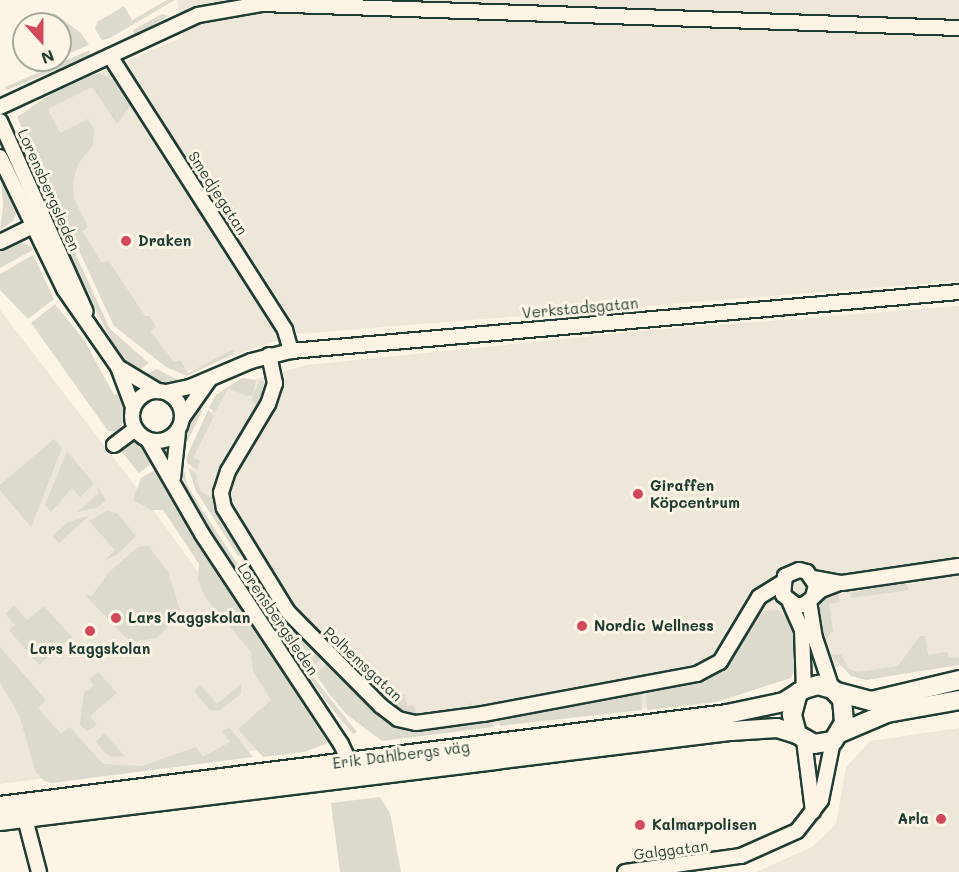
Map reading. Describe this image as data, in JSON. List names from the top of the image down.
{
  "streets": {
    "main road": ["Erik Dahlbergs väg"],
    "street": [
      "Lorensbergsleden",
      "Smedjegatan",
      "Verkstadsgatan",
      "Polhemsgatan",
      "Galggatan"
    ]
  },
  "crossings": [
    ["Lorensbergsleden", "Verkstadsgatan"],
    ["Lorensbergsleden", "Erik Dahlbergs väg"],
    ["Smedjegatan", "Verkstadsgatan"],
    ["Verkstadsgatan", "Polhemsgatan"],
    ["Erik Dahlbergs väg", "Galggatan"]
  ],
  "places": [
    "Draken",
    "Giraffen Köpcentrum",
    "Lars Kaggskolan",
    "Nordic Wellness",
    "Lars kaggskolan",
    "Arla",
    "Kalmarpolisen"
  ],
  "north": "bottom"
}
